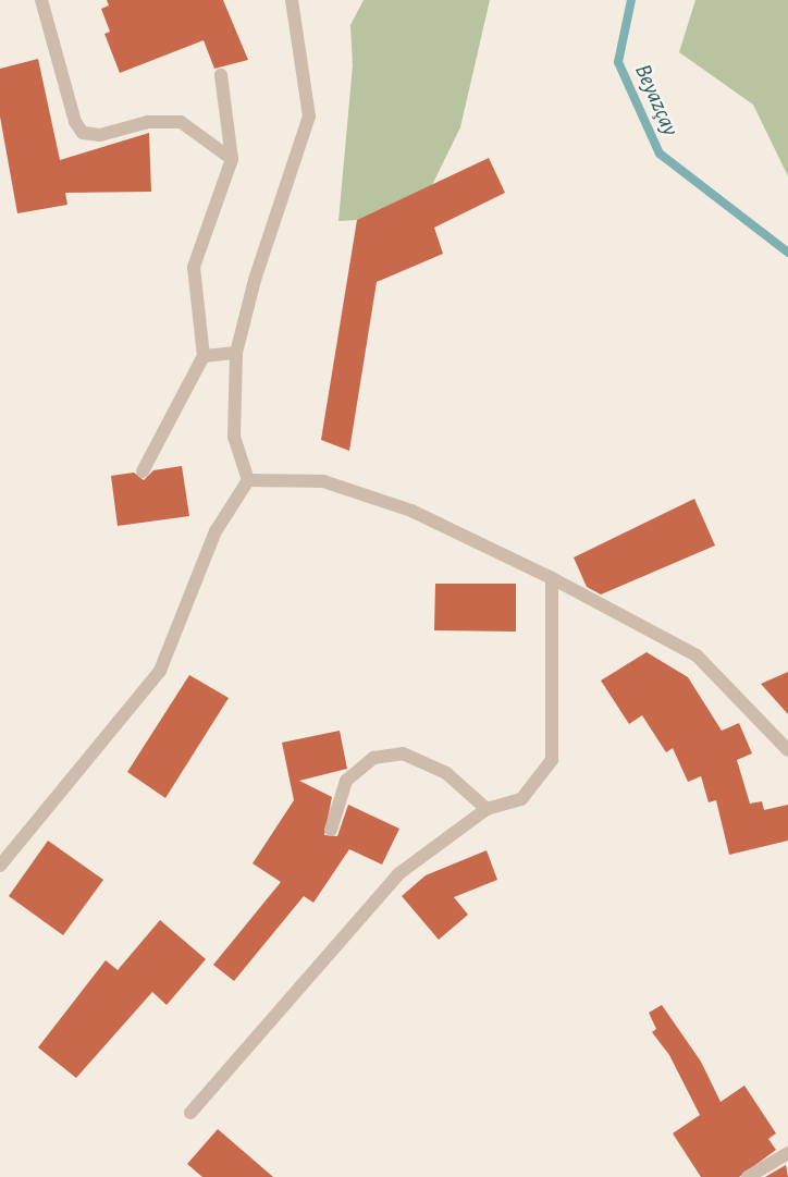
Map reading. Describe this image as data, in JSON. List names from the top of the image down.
{
  "water": ["Beyazçay"]
}
